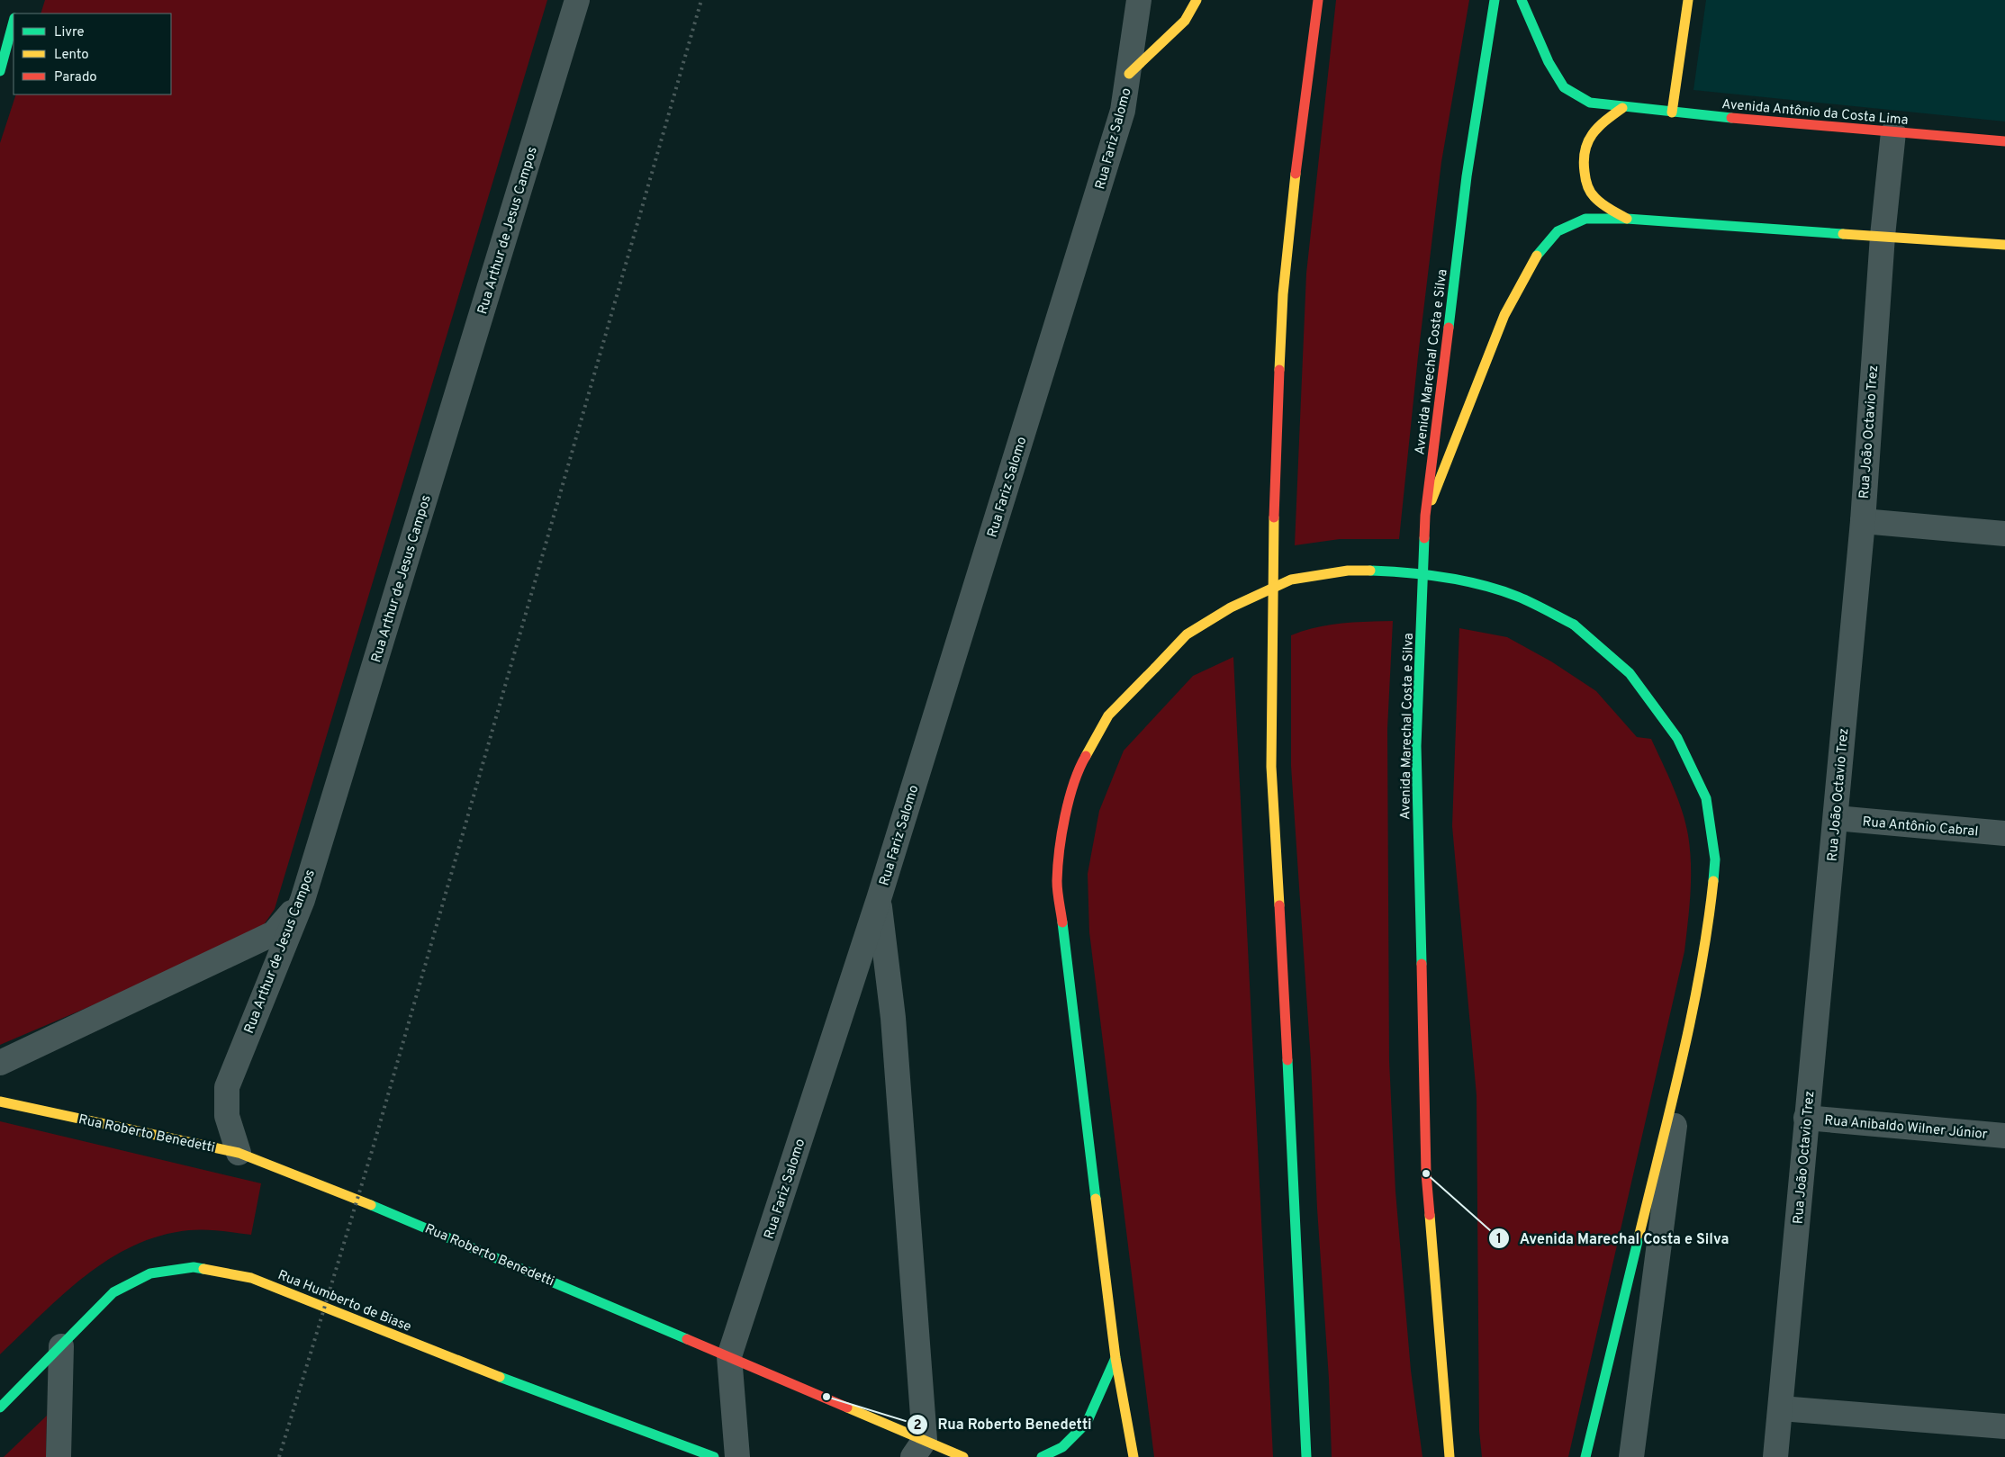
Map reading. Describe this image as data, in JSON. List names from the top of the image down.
{
  "streets": {
    "main road": [
      "Avenida Antônio da Costa Lima",
      "Avenida Marechal Costa e Silva",
      "Rua Roberto Benedetti",
      "Rua Humberto de Biase"
    ],
    "street": [
      "Rua Fariz Salomo",
      "Rua Arthur de Jesus Campos",
      "Rua João Octavio Trez",
      "Rua Antônio Cabral",
      "Rua Anibaldo Wilner Júnior"
    ]
  },
  "crossings": [
    ["Avenida Antônio da Costa Lima", "Rua João Octavio Trez"],
    ["Rua Fariz Salomo", "Rua Roberto Benedetti"],
    ["Rua Arthur de Jesus Campos", "Rua Roberto Benedetti"],
    ["Rua João Octavio Trez", "Rua Antônio Cabral"],
    ["Rua João Octavio Trez", "Rua Anibaldo Wilner Júnior"]
  ],
  "places": ["Avenida Marechal Costa e Silva", "Rua Roberto Benedetti"],
  "legend": ["Livre", "Lento", "Parado"]
}
